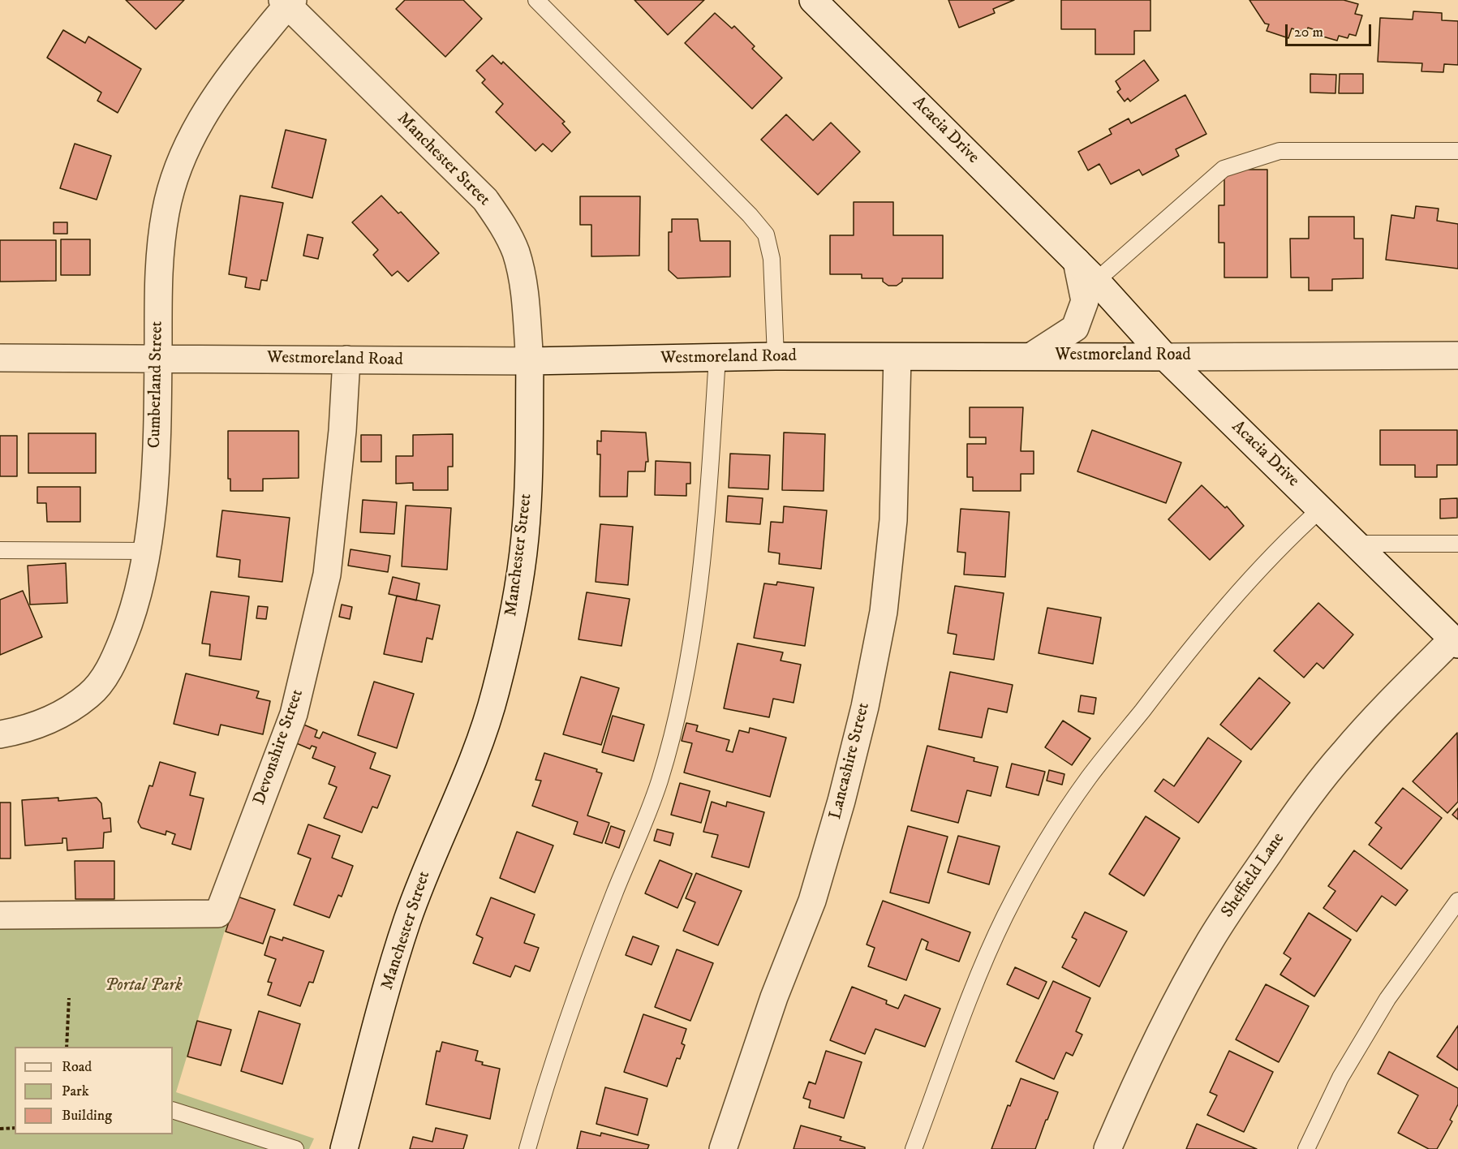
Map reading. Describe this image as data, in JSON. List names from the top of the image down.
{
  "streets": {
    "street": [
      "Acacia Drive",
      "Manchester Street",
      "Westmoreland Road",
      "Cumberland Street",
      "Devonshire Street",
      "Lancashire Street",
      "Sheffield Lane"
    ]
  },
  "crossings": [
    ["Acacia Drive", "Westmoreland Road"],
    ["Acacia Drive", "Sheffield Lane"],
    ["Manchester Street", "Westmoreland Road"],
    ["Manchester Street", "Cumberland Street"],
    ["Westmoreland Road", "Cumberland Street"],
    ["Westmoreland Road", "Devonshire Street"],
    ["Westmoreland Road", "Lancashire Street"]
  ],
  "parks": ["Portal Park"],
  "legend": ["Road", "Park", "Building"],
  "scale_bar": "20 m"
}
